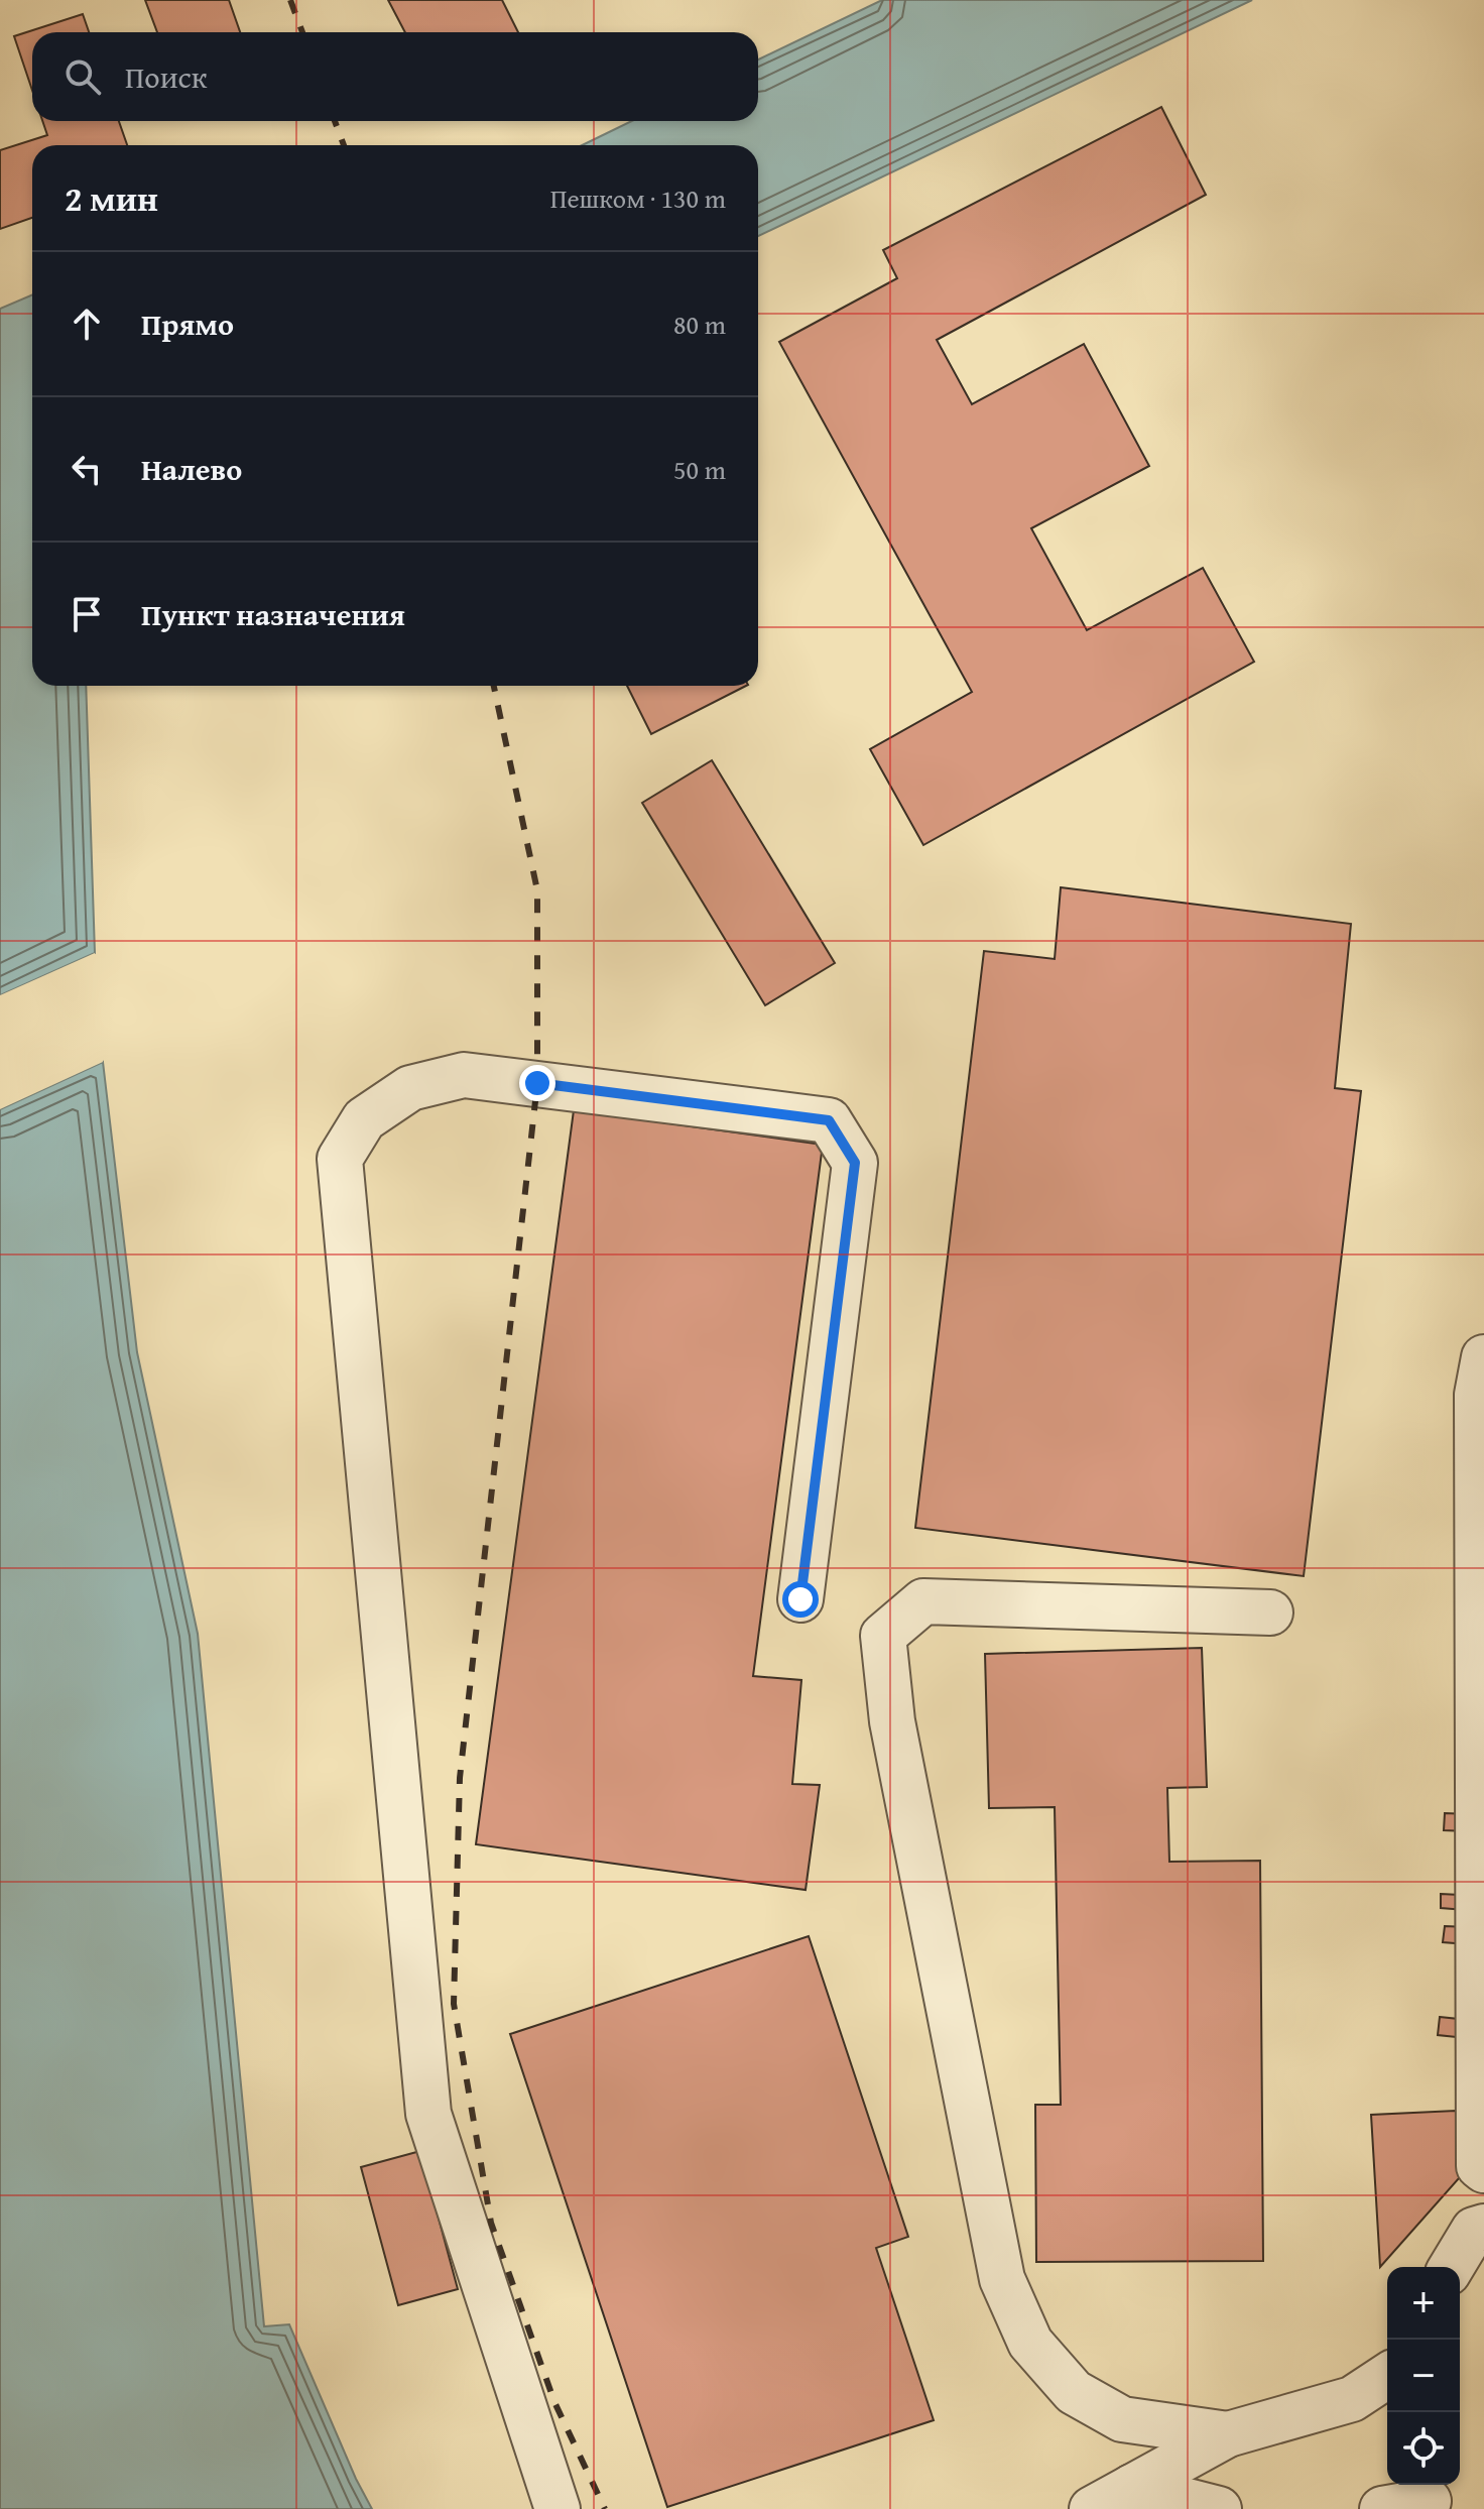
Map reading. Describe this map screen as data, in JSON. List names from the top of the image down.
{
  "page": {
    "search": "Поиск",
    "heading": ["2 мин", "Пешком · 130 m"],
    "list": [
      ["Прямо", "80 m"],
      ["Налево", "50 m"],
      "Пункт назначения"
    ],
    "map_buttons": ["+", "−"]
  }
}
